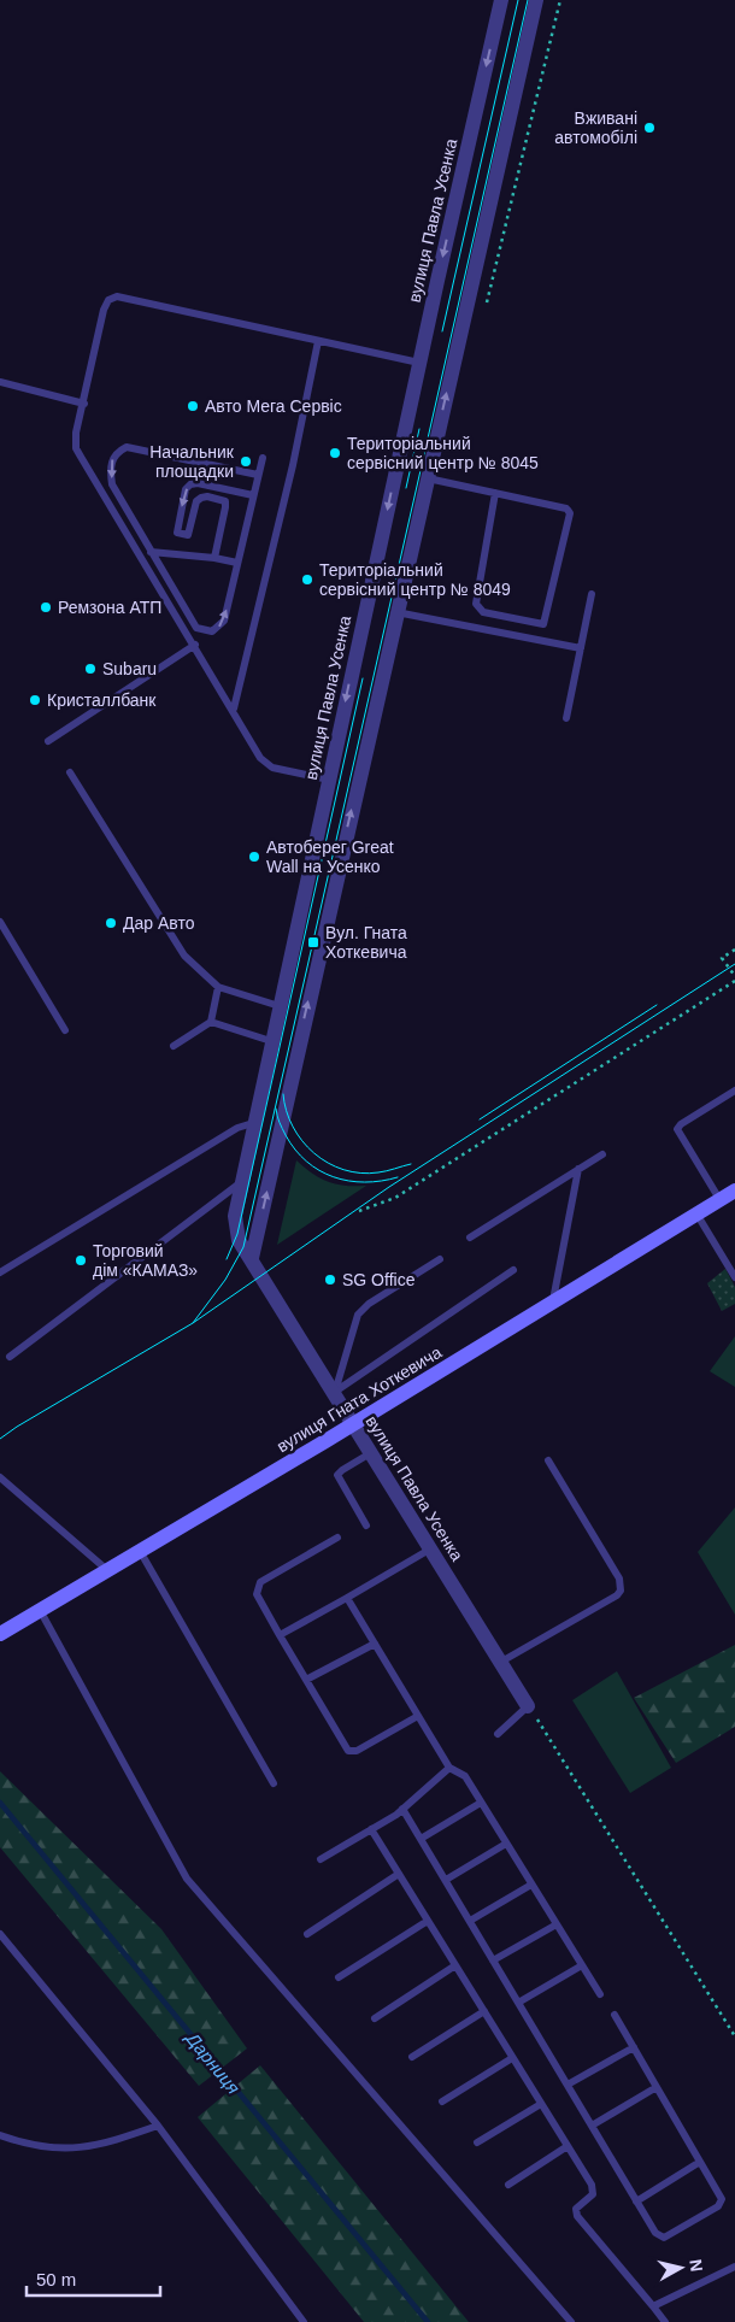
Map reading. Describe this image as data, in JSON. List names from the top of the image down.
{
  "streets": {
    "street": ["вулиця Павла Усенка", "вулиця Гната Хоткевича"]
  },
  "crossings": [
    ["вулиця Павла Усенка", "вулиця Гната Хоткевича"]
  ],
  "water": ["Дарниця"],
  "places": {
    "other": [
      "Вживані автомобілі",
      "Авто Мега Сервіс",
      "Територіальний сервісний центр № 8045",
      "Начальник площадки",
      "Територіальний сервісний центр № 8049",
      "Ремзона АТП",
      "Subaru",
      "Кристаллбанк",
      "Автоберег Great Wall на Усенко",
      "Дар Авто",
      "Торговий дім «КАМАЗ»",
      "SG Office"
    ],
    "transit": ["Вул. Гната Хоткевича"]
  },
  "scale_bar": "50 m",
  "north": "right"
}
